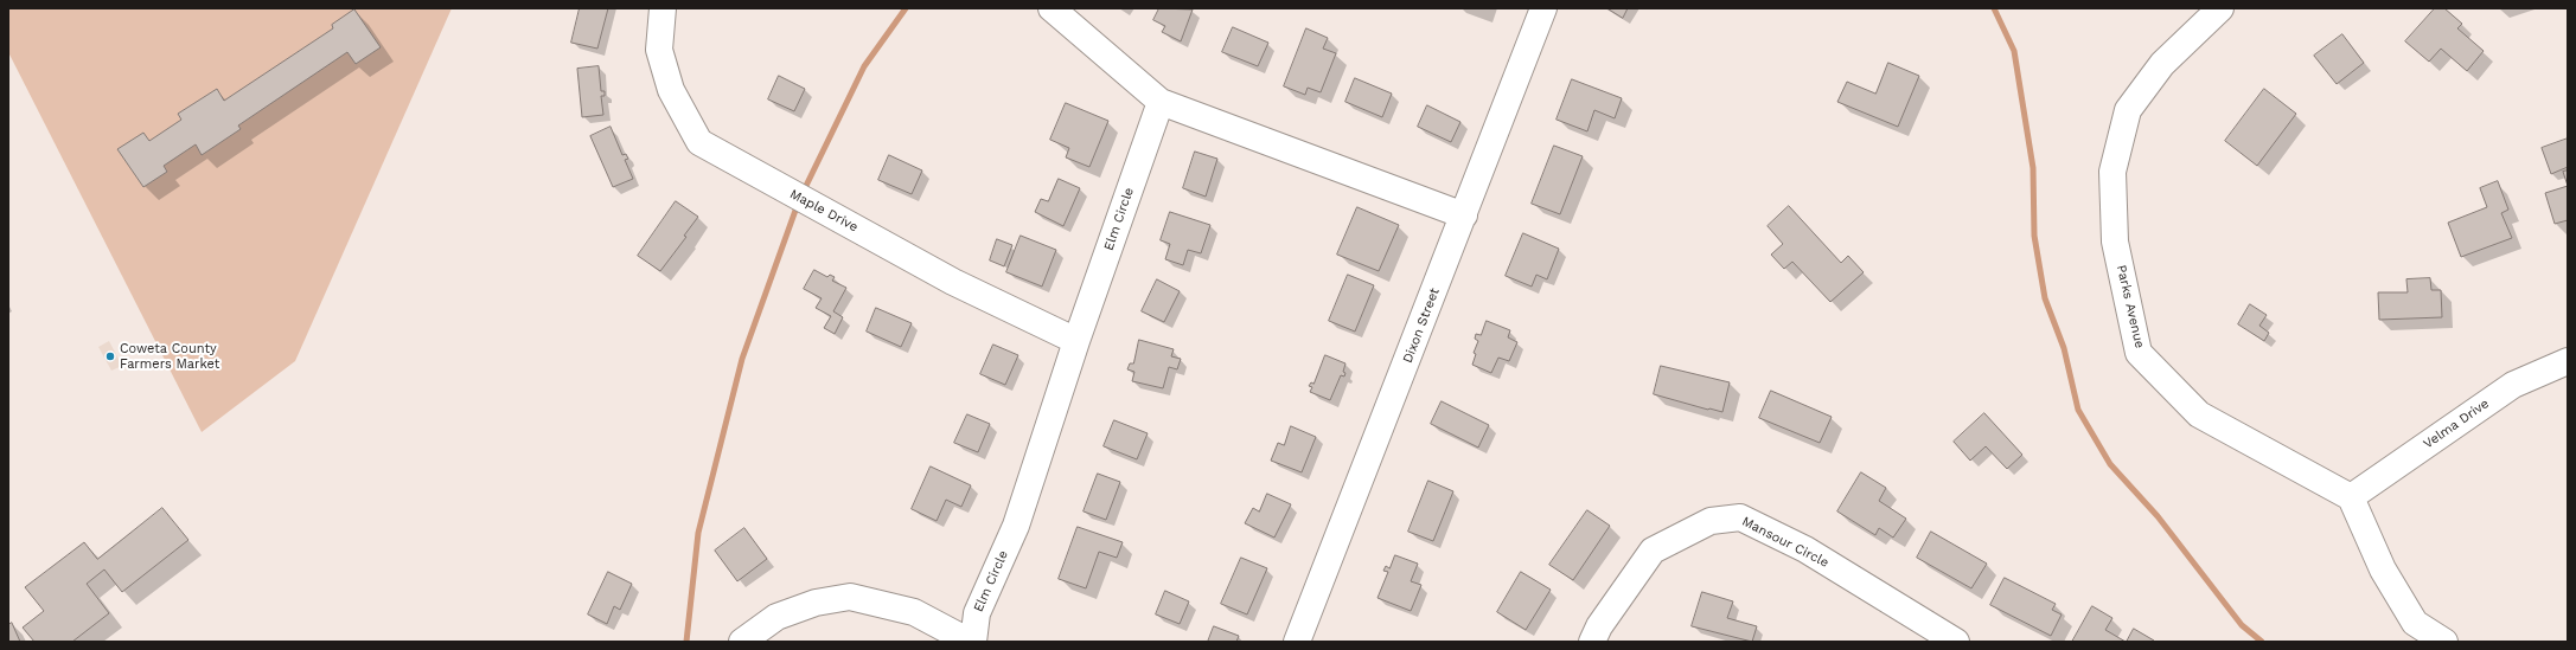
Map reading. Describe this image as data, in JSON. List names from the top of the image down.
{
  "streets": {
    "street": [
      "Maple Drive",
      "Elm Circle",
      "Parks Avenue",
      "Dixon Street",
      "Velma Drive",
      "Mansour Circle"
    ]
  },
  "crossings": [
    ["Maple Drive", "Elm Circle"],
    ["Parks Avenue", "Velma Drive"]
  ],
  "places": ["Coweta County Farmers Market"]
}
